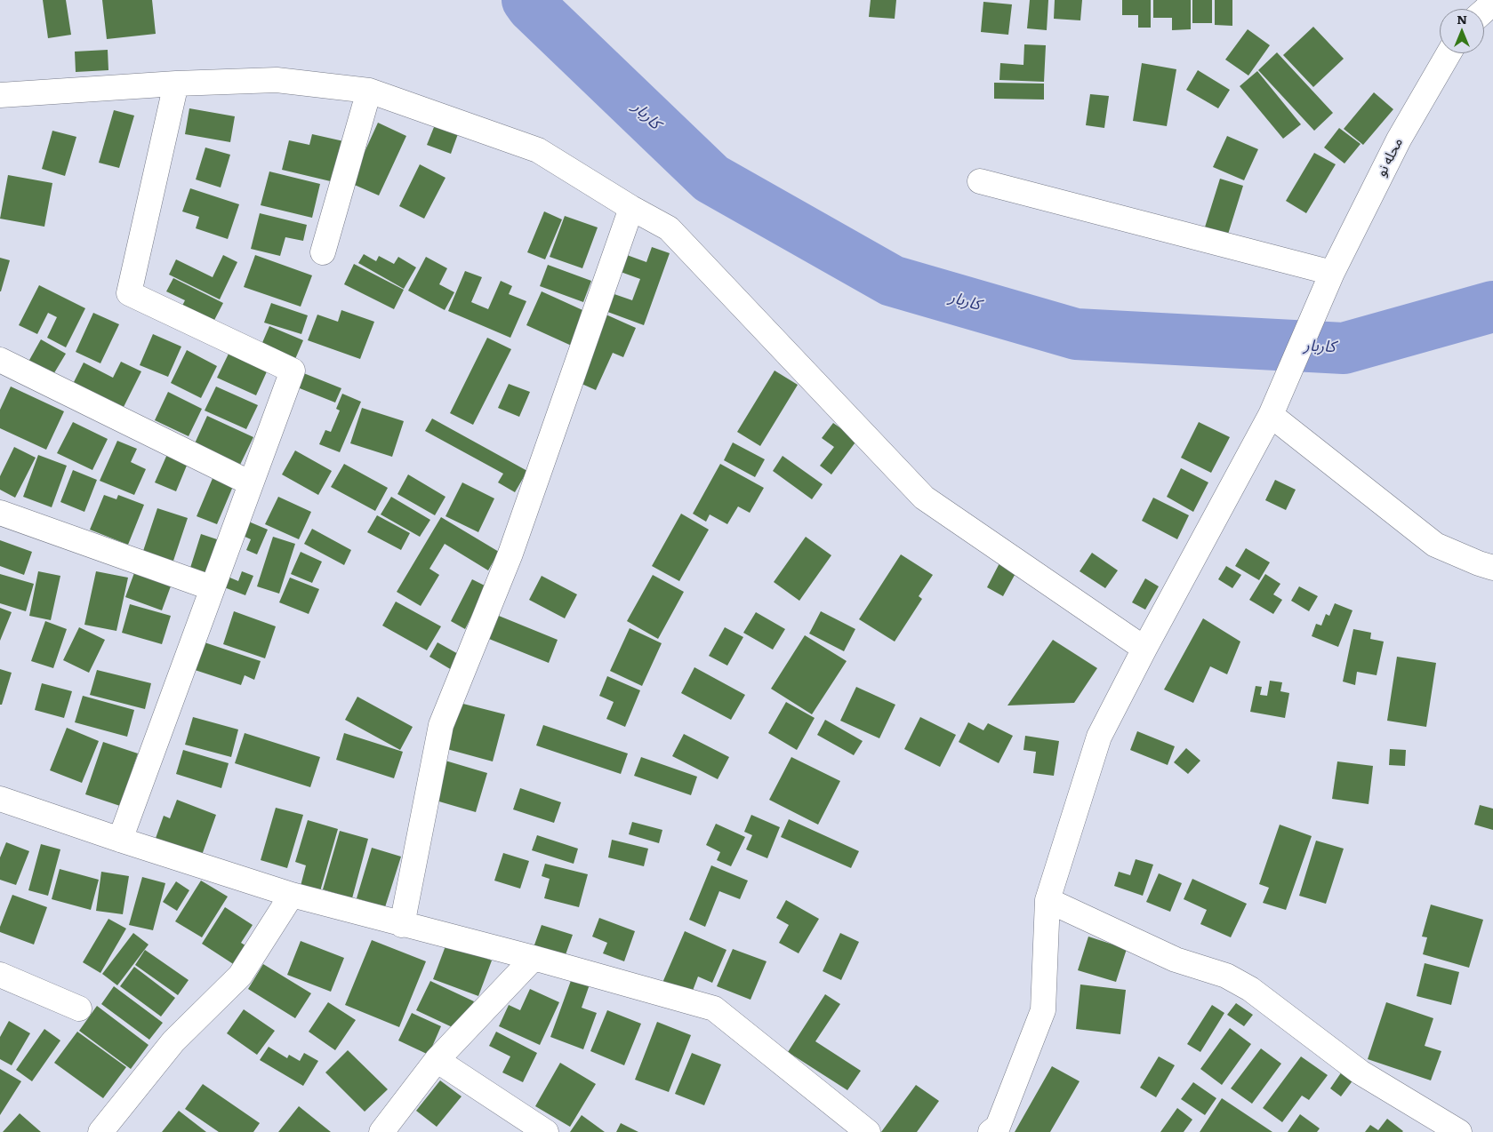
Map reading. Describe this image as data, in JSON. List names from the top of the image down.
{
  "streets": {
    "street": ["محله نو"]
  },
  "water": ["کاربار"],
  "north": "top"
}
